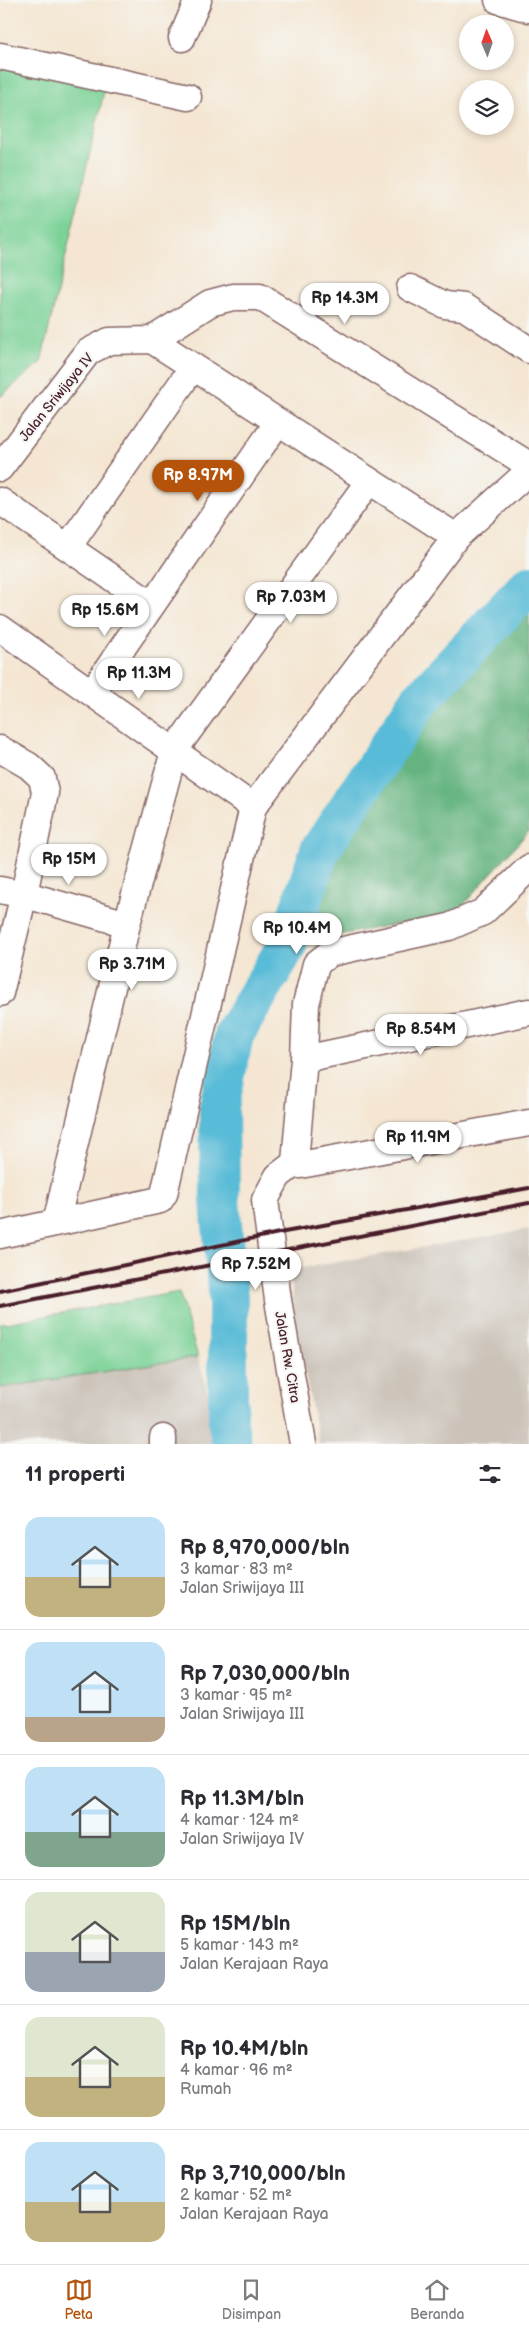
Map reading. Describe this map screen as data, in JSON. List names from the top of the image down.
{
  "streets": {
    "street": ["Jalan Sriwijaya IV", "Jalan Rw. Citra"]
  },
  "north": "top",
  "page": {
    "price": [
      "Rp 14.3M",
      "Rp 8.97M",
      "Rp 7.03M",
      "Rp 15.6M",
      "Rp 11.3M",
      "Rp 15M",
      "Rp 10.4M",
      "Rp 3.71M",
      "Rp 8.54M",
      "Rp 11.9M",
      "Rp 7.52M"
    ],
    "heading": "11 properti",
    "list": [
      {
        "name": "Rp 8,970,000/bln",
        "note": "3 kamar · 83 m² · Jalan Sriwijaya III"
      },
      {
        "name": "Rp 7,030,000/bln",
        "note": "3 kamar · 95 m² · Jalan Sriwijaya III"
      },
      {
        "name": "Rp 11.3M/bln",
        "note": "4 kamar · 124 m² · Jalan Sriwijaya IV"
      },
      {
        "name": "Rp 15M/bln",
        "note": "5 kamar · 143 m² · Jalan Kerajaan Raya"
      },
      {
        "name": "Rp 10.4M/bln",
        "note": "4 kamar · 96 m² · Rumah"
      },
      {
        "name": "Rp 3,710,000/bln",
        "note": "2 kamar · 52 m² · Jalan Kerajaan Raya"
      }
    ],
    "tabs": ["Peta", "Disimpan", "Beranda"]
  }
}
